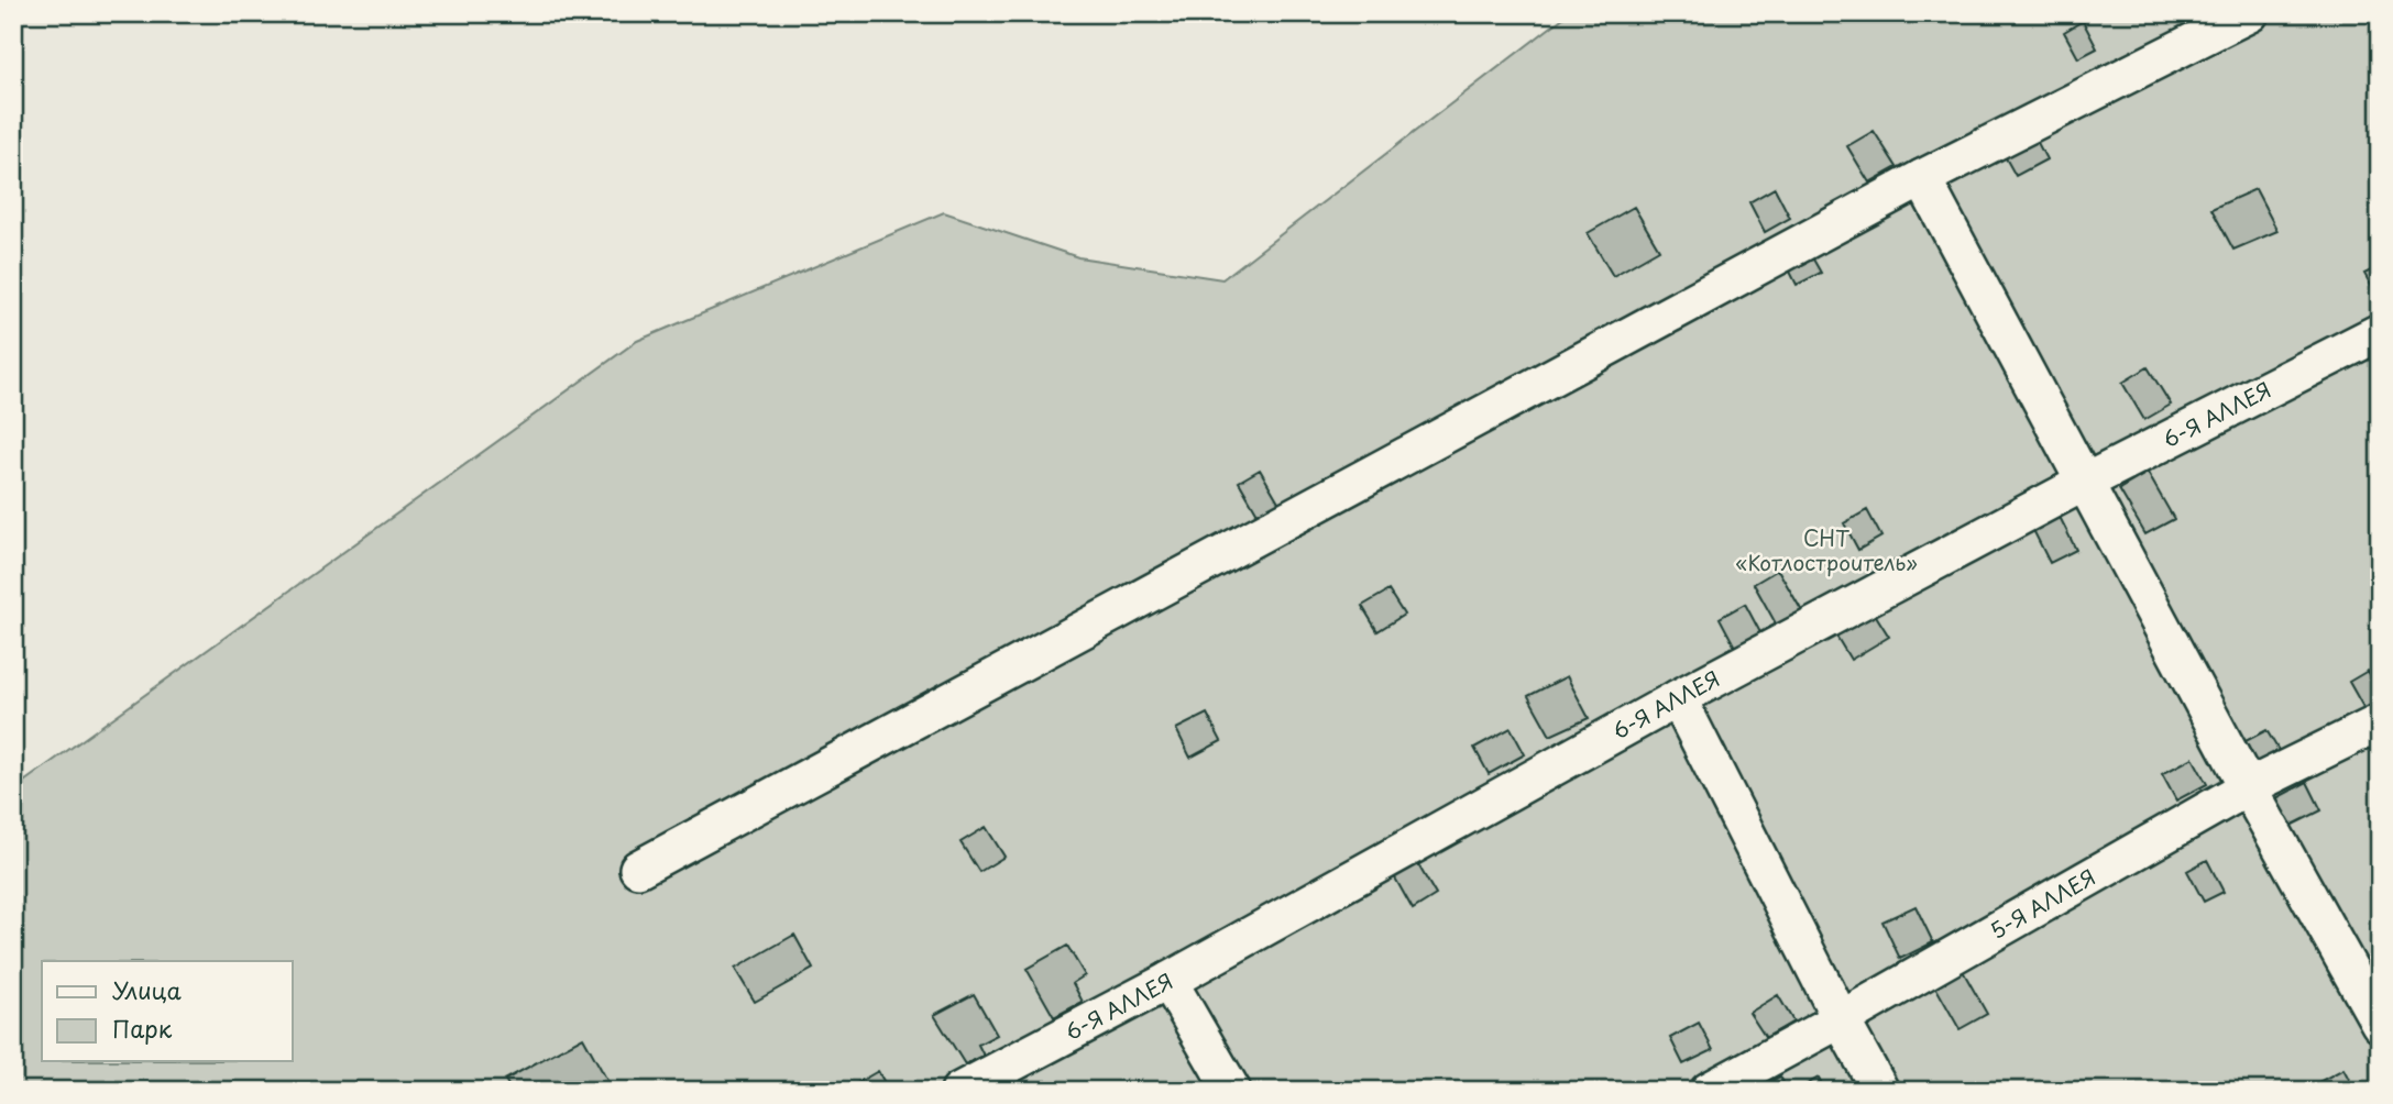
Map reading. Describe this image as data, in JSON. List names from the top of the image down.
{
  "streets": {
    "street": ["6-Я АЛЛЕЯ", "5-Я АЛЛЕЯ"]
  },
  "parks": ["СНТ «Котлостроитель»"],
  "legend": ["Улица", "Парк"]
}
